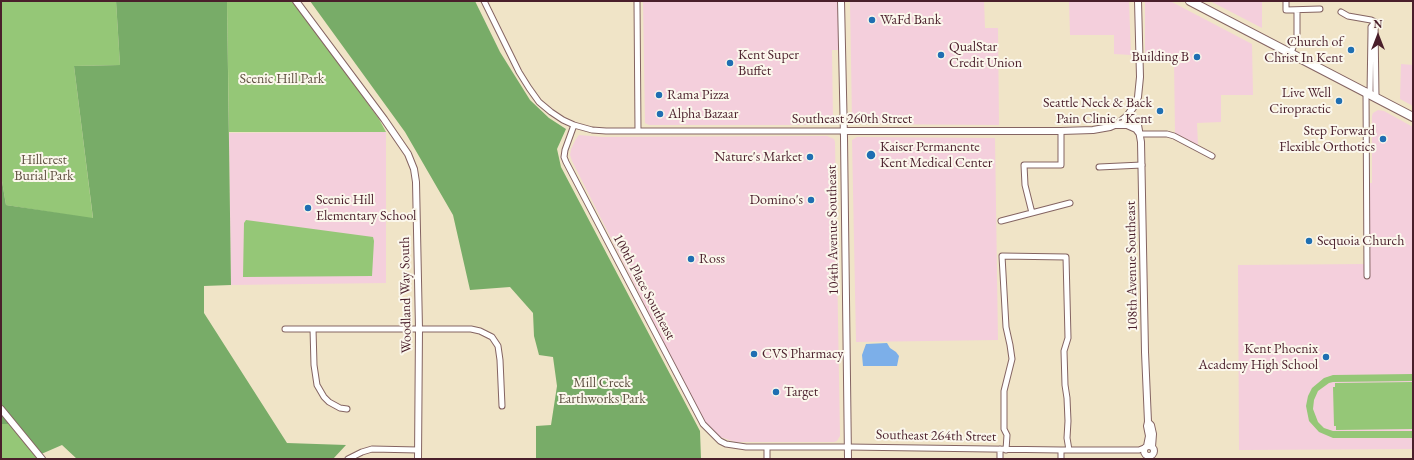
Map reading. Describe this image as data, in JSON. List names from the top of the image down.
{
  "streets": {
    "street": [
      "Southeast 260th Street",
      "104th Avenue Southeast",
      "108th Avenue Southeast",
      "100th Place Southeast",
      "Woodland Way South",
      "Southeast 264th Street"
    ]
  },
  "crossings": [
    ["Southeast 260th Street", "104th Avenue Southeast"],
    ["Southeast 260th Street", "108th Avenue Southeast"],
    ["Southeast 260th Street", "100th Place Southeast"],
    ["104th Avenue Southeast", "Southeast 264th Street"],
    ["108th Avenue Southeast", "Southeast 264th Street"],
    ["100th Place Southeast", "Southeast 264th Street"]
  ],
  "parks": ["Scenic Hill Park", "Hillcrest Burial Park", "Mill Creek Earthworks Park"],
  "places": [
    "WaFd Bank",
    "Church of Christ In Kent",
    "QualStar Credit Union",
    "Building B",
    "Kent Super Buffet",
    "Rama Pizza",
    "Live Well Ciropractic",
    "Seattle Neck & Back Pain Clinic - Kent",
    "Alpha Bazaar",
    "Step Forward Flexible Orthotics",
    "Kaiser Permanente Kent Medical Center",
    "Nature's Market",
    "Domino's",
    "Scenic Hill Elementary School",
    "Sequoia Church",
    "Ross",
    "CVS Pharmacy",
    "Kent Phoenix Academy High School",
    "Target"
  ],
  "north": "top"
}
